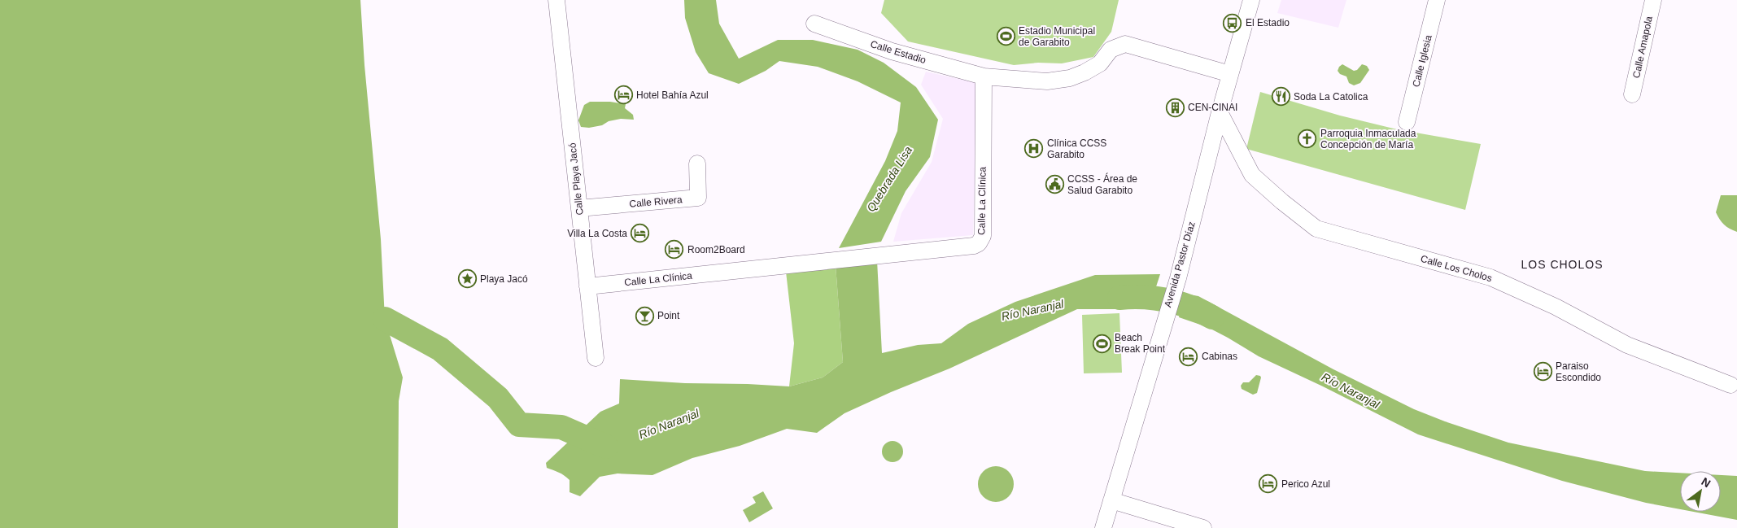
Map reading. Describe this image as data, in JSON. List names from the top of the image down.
{
  "streets": {
    "street": [
      "Calle Amapola",
      "Calle Estadio",
      "Calle Iglesia",
      "Calle Playa Jacó",
      "Calle La Clínica",
      "Calle Rivera",
      "Avenida Pastor Díaz",
      "Calle Los Cholos"
    ]
  },
  "crossings": [
    ["Calle Estadio", "Calle La Clínica"],
    ["Calle Playa Jacó", "Calle La Clínica"],
    ["Calle Playa Jacó", "Calle Rivera"],
    ["Avenida Pastor Díaz", "Calle Los Cholos"]
  ],
  "districts": ["LOS CHOLOS"],
  "water": ["Quebrada Lisa", "Río Naranjal"],
  "places": {
    "bus stop": ["El Estadio"],
    "sports": ["Estadio Municipal de Garabito", "Beach Break Point"],
    "hotel": [
      "Hotel Bahía Azul",
      "Villa La Costa",
      "Room2Board",
      "Cabinas",
      "Paraiso Escondido",
      "Perico Azul"
    ],
    "restaurant": ["Soda La Catolica"],
    "building": ["CEN-CINAI"],
    "church": ["Parroquia Inmaculada Concepción de María"],
    "hospital": ["Clínica CCSS Garabito"],
    "public building": ["CCSS - Área de Salud Garabito"],
    "place": ["Playa Jacó"],
    "bar": ["Point"]
  },
  "north": "top right"
}
